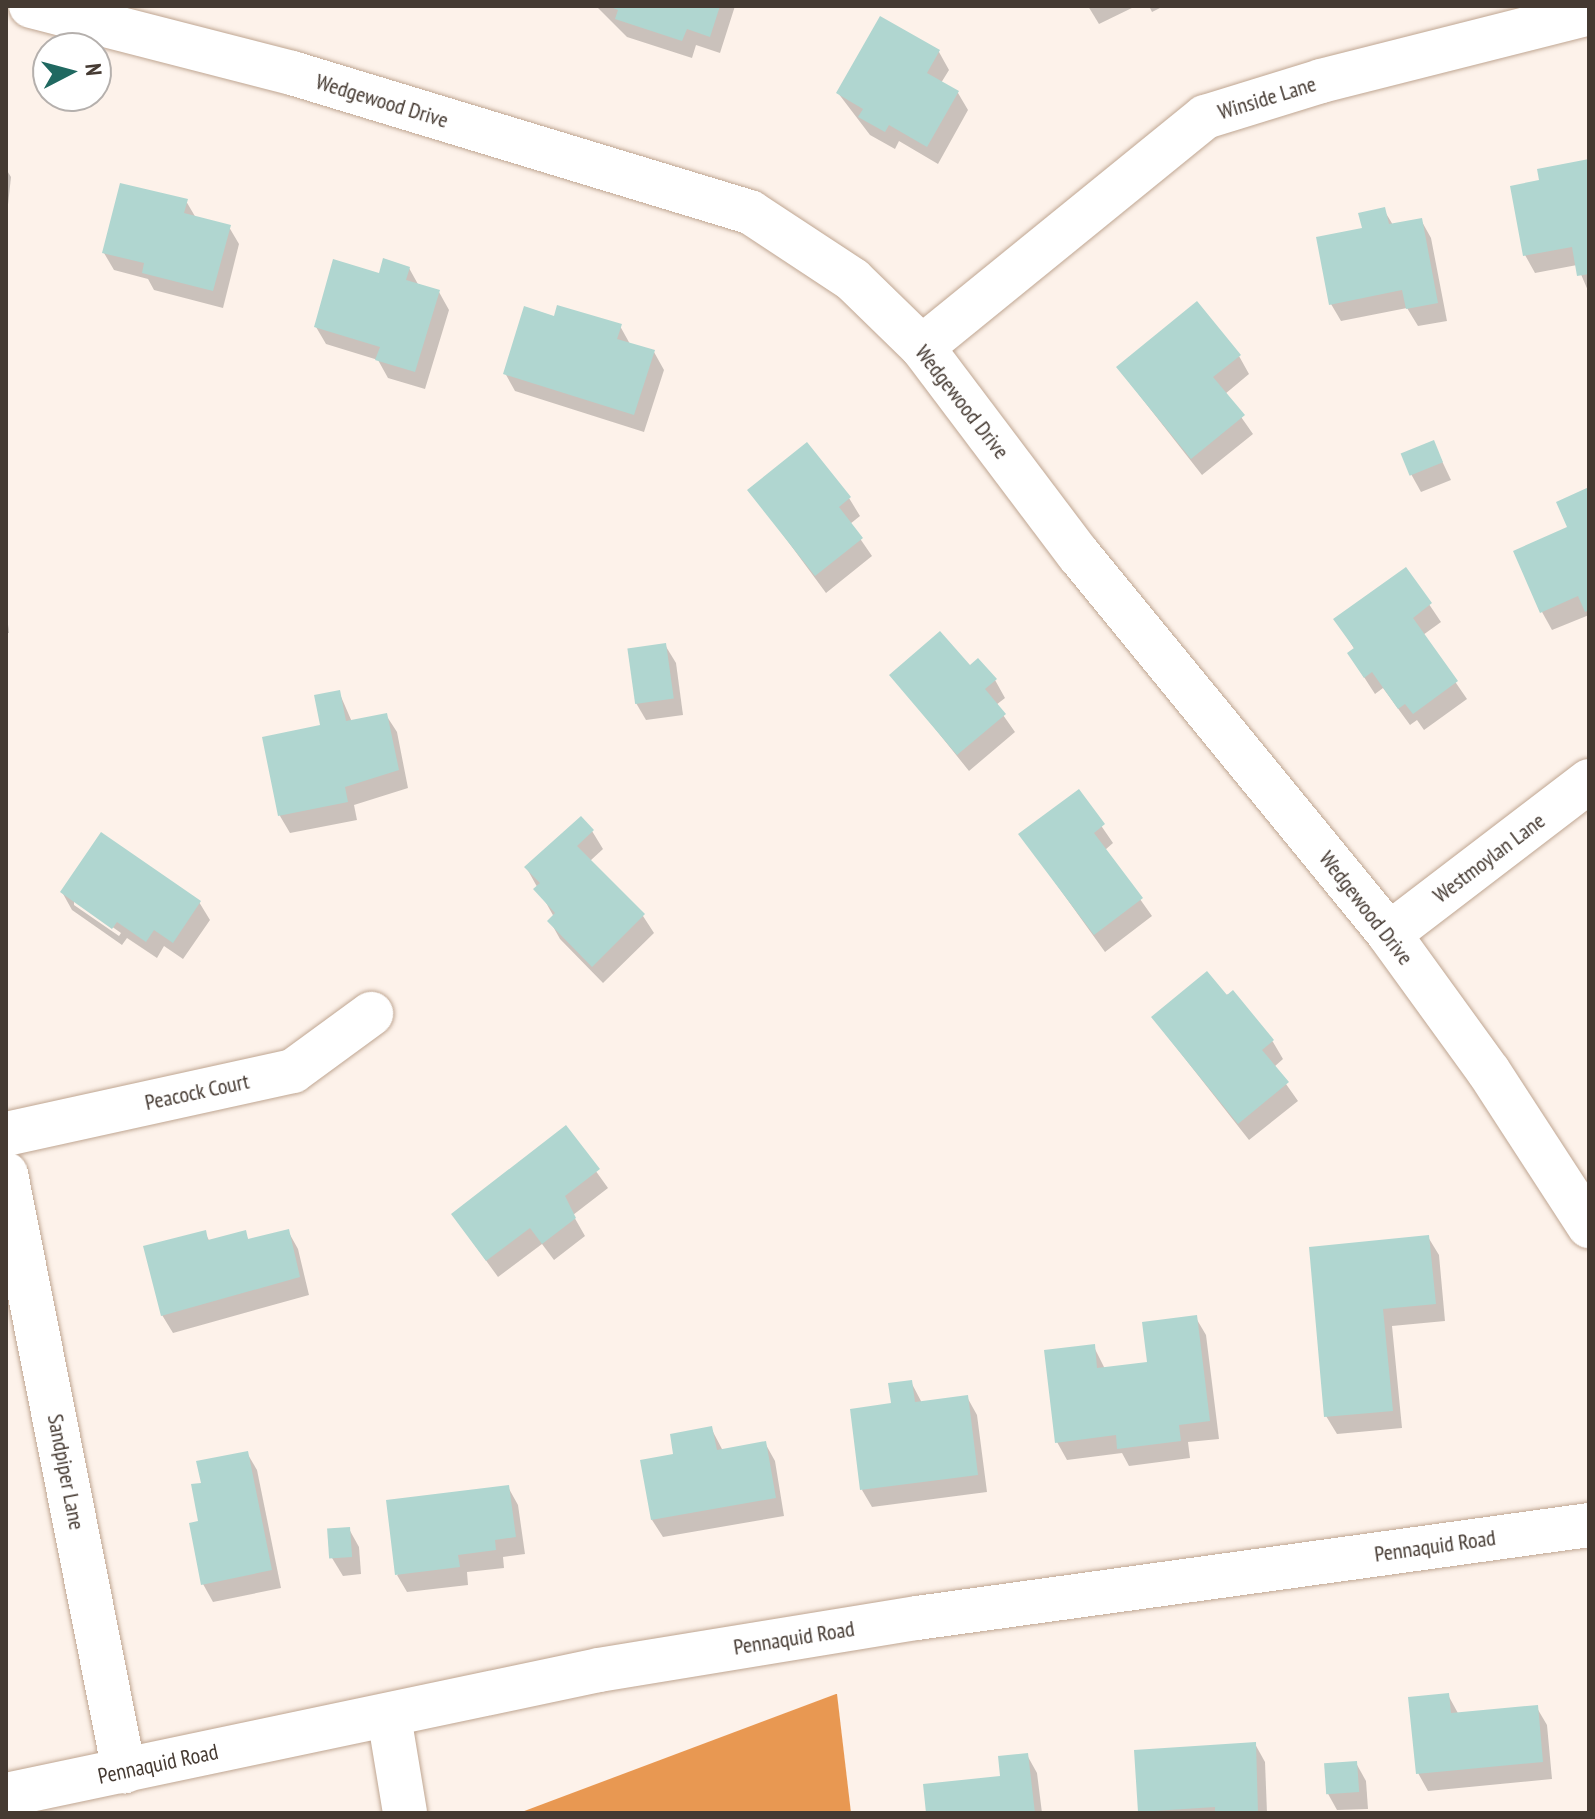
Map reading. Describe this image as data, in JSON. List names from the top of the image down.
{
  "streets": {
    "street": [
      "Winside Lane",
      "Wedgewood Drive",
      "Westmoylan Lane",
      "Peacock Court",
      "Sandpiper Lane",
      "Pennaquid Road"
    ]
  },
  "crossings": [
    ["Winside Lane", "Wedgewood Drive"],
    ["Wedgewood Drive", "Westmoylan Lane"],
    ["Sandpiper Lane", "Pennaquid Road"]
  ],
  "north": "right"
}
